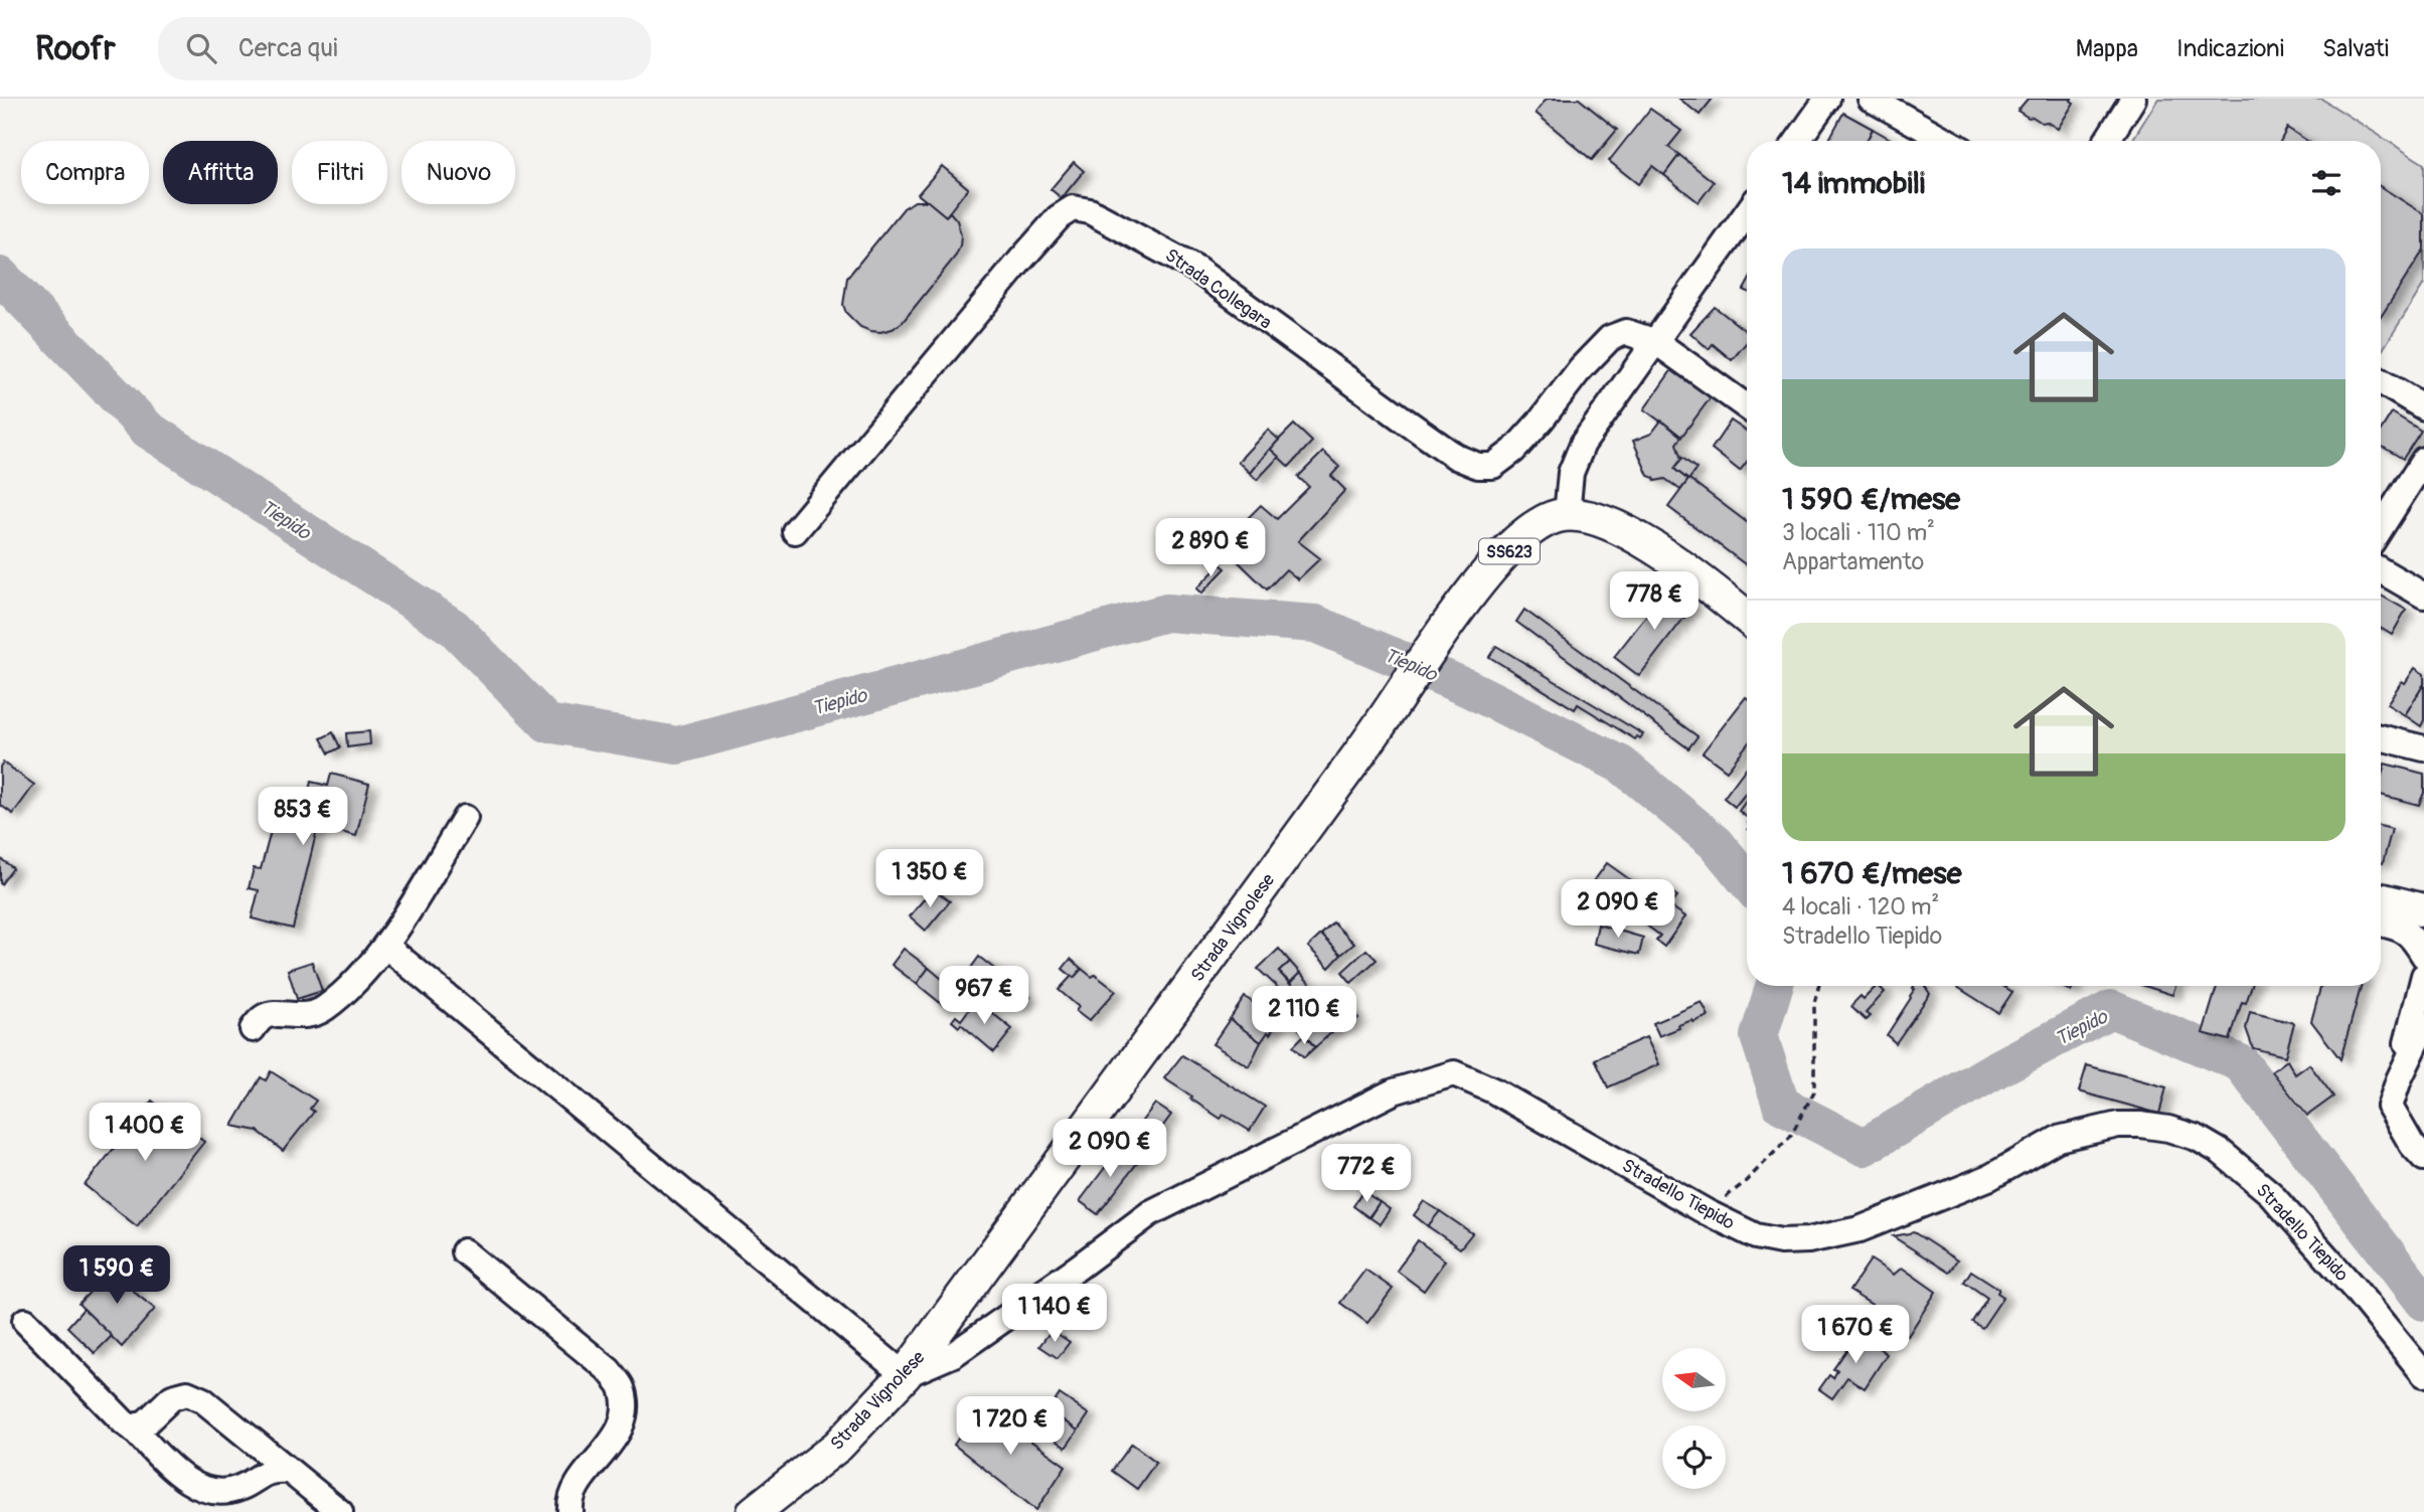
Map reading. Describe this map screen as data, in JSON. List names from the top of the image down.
{
  "streets": {
    "main road": ["SS623", "Strada Vignolese"],
    "street": ["Strada Collegara", "Stradello Tiepido"]
  },
  "crossings": [
    ["Strada Vignolese", "Stradello Tiepido"]
  ],
  "water": ["Tiepido"],
  "north": "left",
  "page": {
    "header": "Roofr",
    "search": "Cerca qui",
    "nav": ["Mappa", "Indicazioni", "Salvati"],
    "chip": [
      "Compra",
      "Affitta",
      "Filtri",
      "Nuovo"
    ],
    "heading": "14 immobili",
    "list": [
      {
        "name": "1 590 €/mese",
        "note": "3 locali · 110 m² · Appartamento"
      },
      {
        "name": "1 670 €/mese",
        "note": "4 locali · 120 m² · Stradello Tiepido"
      }
    ],
    "price": [
      "2 890 €",
      "778 €",
      "853 €",
      "1 350 €",
      "2 090 €",
      "967 €",
      "2 110 €",
      "1 400 €",
      "2 090 €",
      "772 €",
      "1 590 €",
      "1 140 €",
      "1 670 €",
      "1 720 €"
    ]
  }
}
